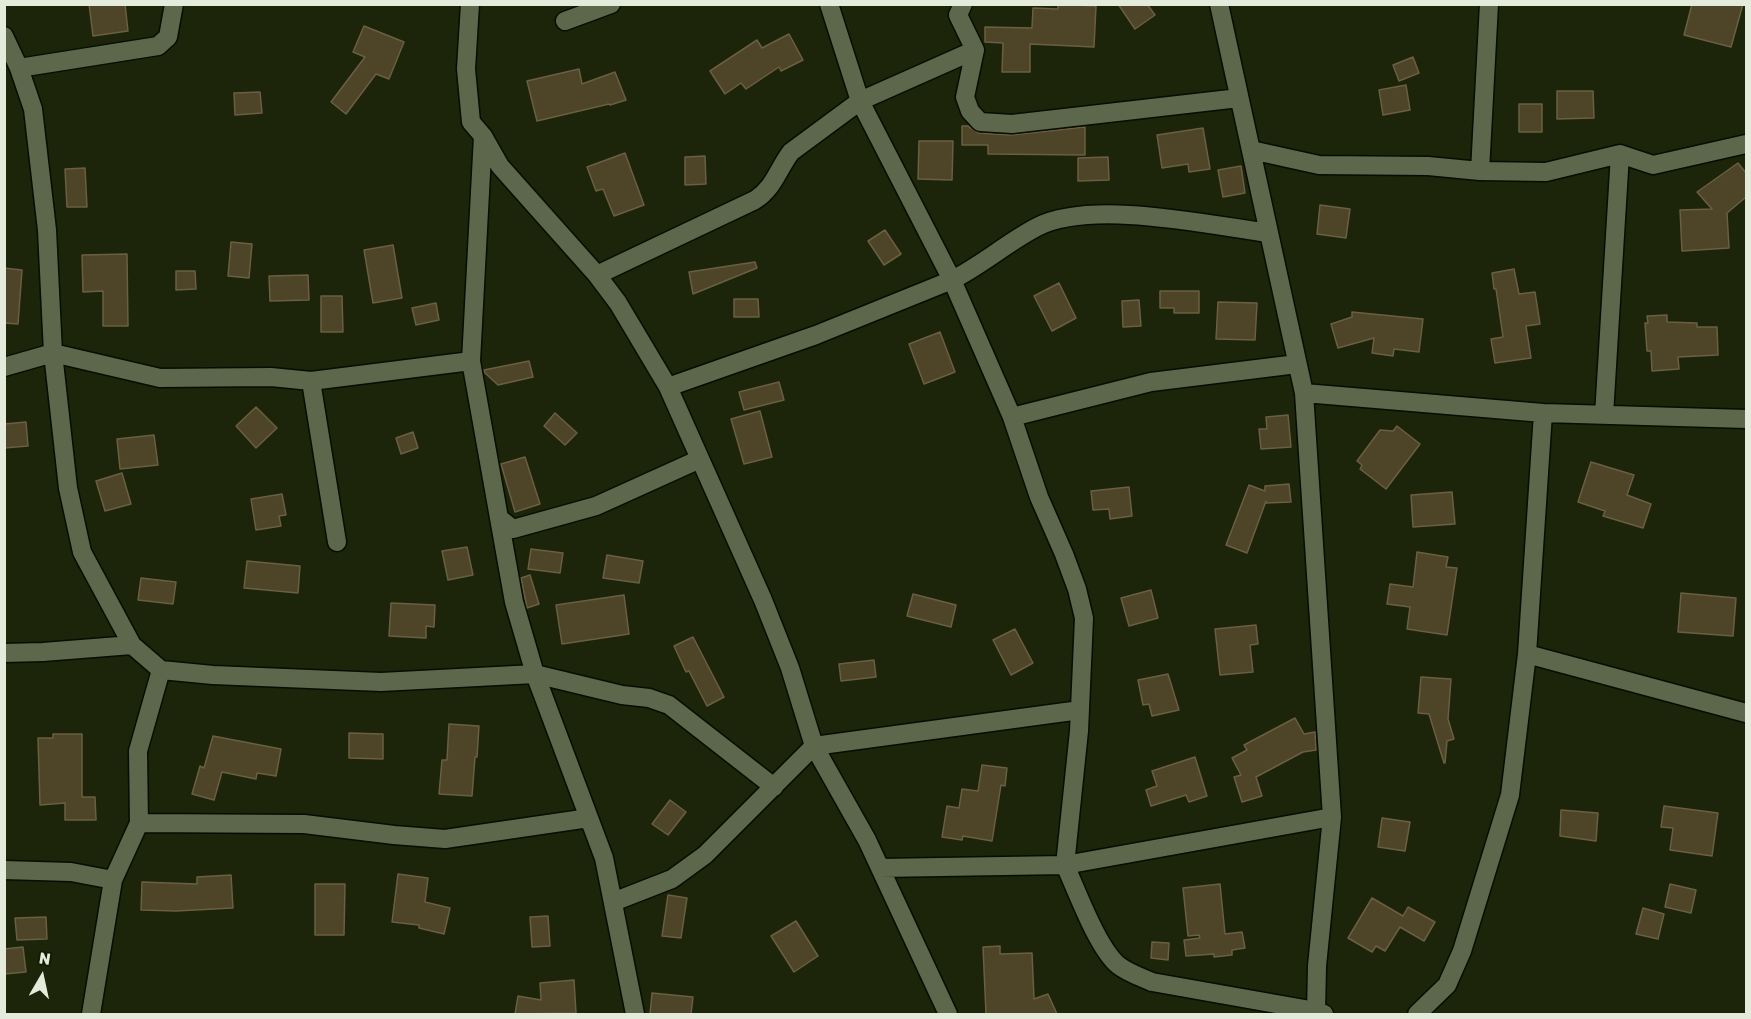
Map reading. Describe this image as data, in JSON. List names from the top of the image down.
{
  "north": "top"
}
